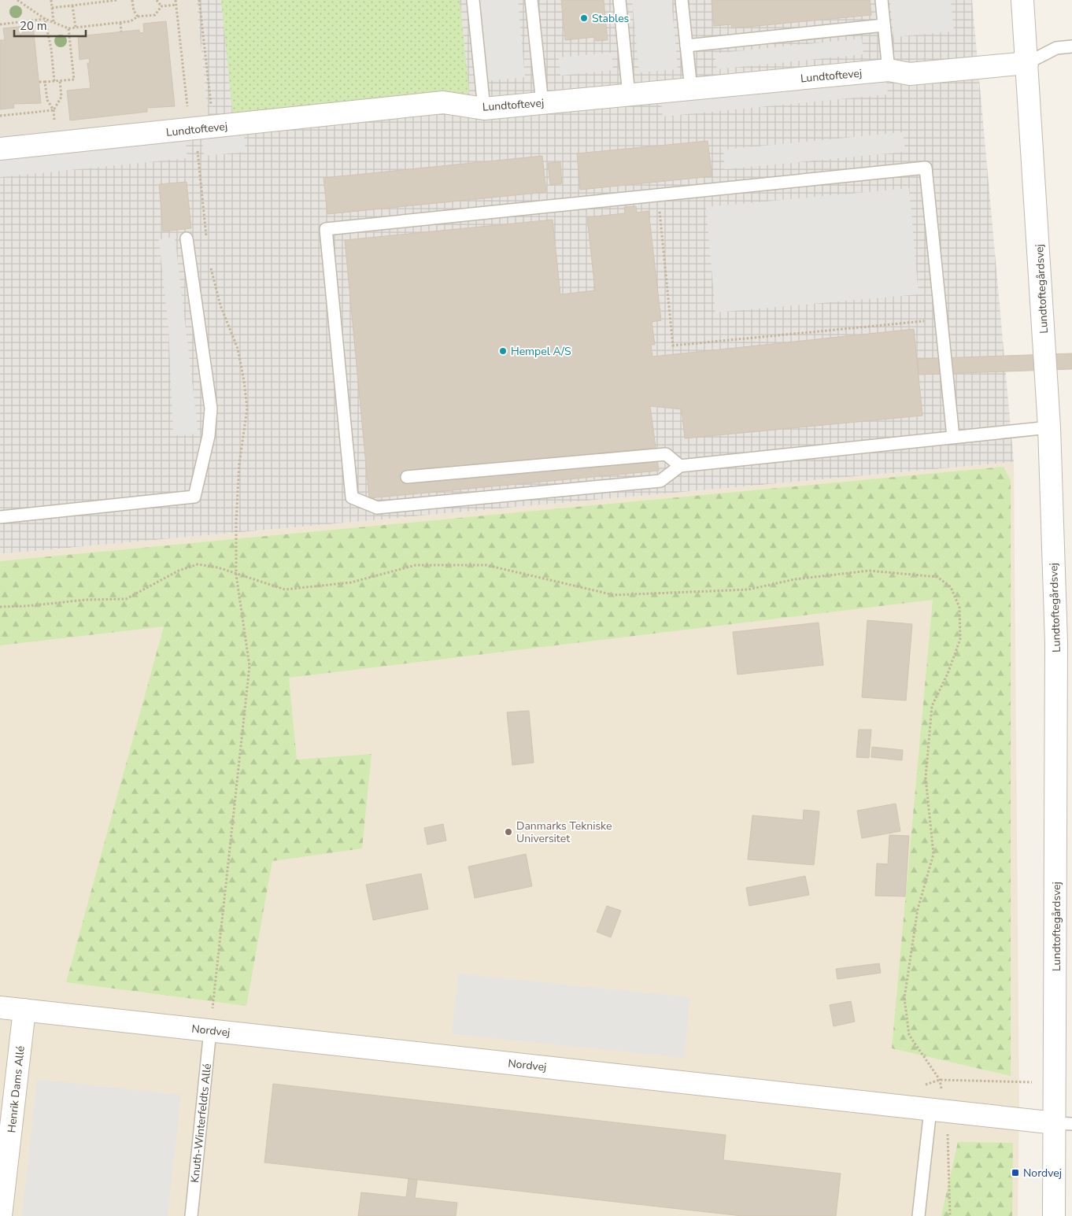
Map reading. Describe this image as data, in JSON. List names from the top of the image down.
{
  "streets": {
    "street": [
      "Lundtoftevej",
      "Lundtoftegårdsvej",
      "Nordvej",
      "Henrik Dams Allé"
    ],
    "lane": ["Knuth-Winterfeldts Allé"]
  },
  "crossings": [
    ["Lundtoftevej", "Lundtoftegårdsvej"],
    ["Lundtoftegårdsvej", "Nordvej"],
    ["Nordvej", "Henrik Dams Allé"],
    ["Nordvej", "Knuth-Winterfeldts Allé"]
  ],
  "places": {
    "other": ["Stables", "Hempel A/S", "Danmarks Tekniske Universitet"],
    "transit": ["Nordvej"]
  },
  "scale_bar": "20 m"
}
